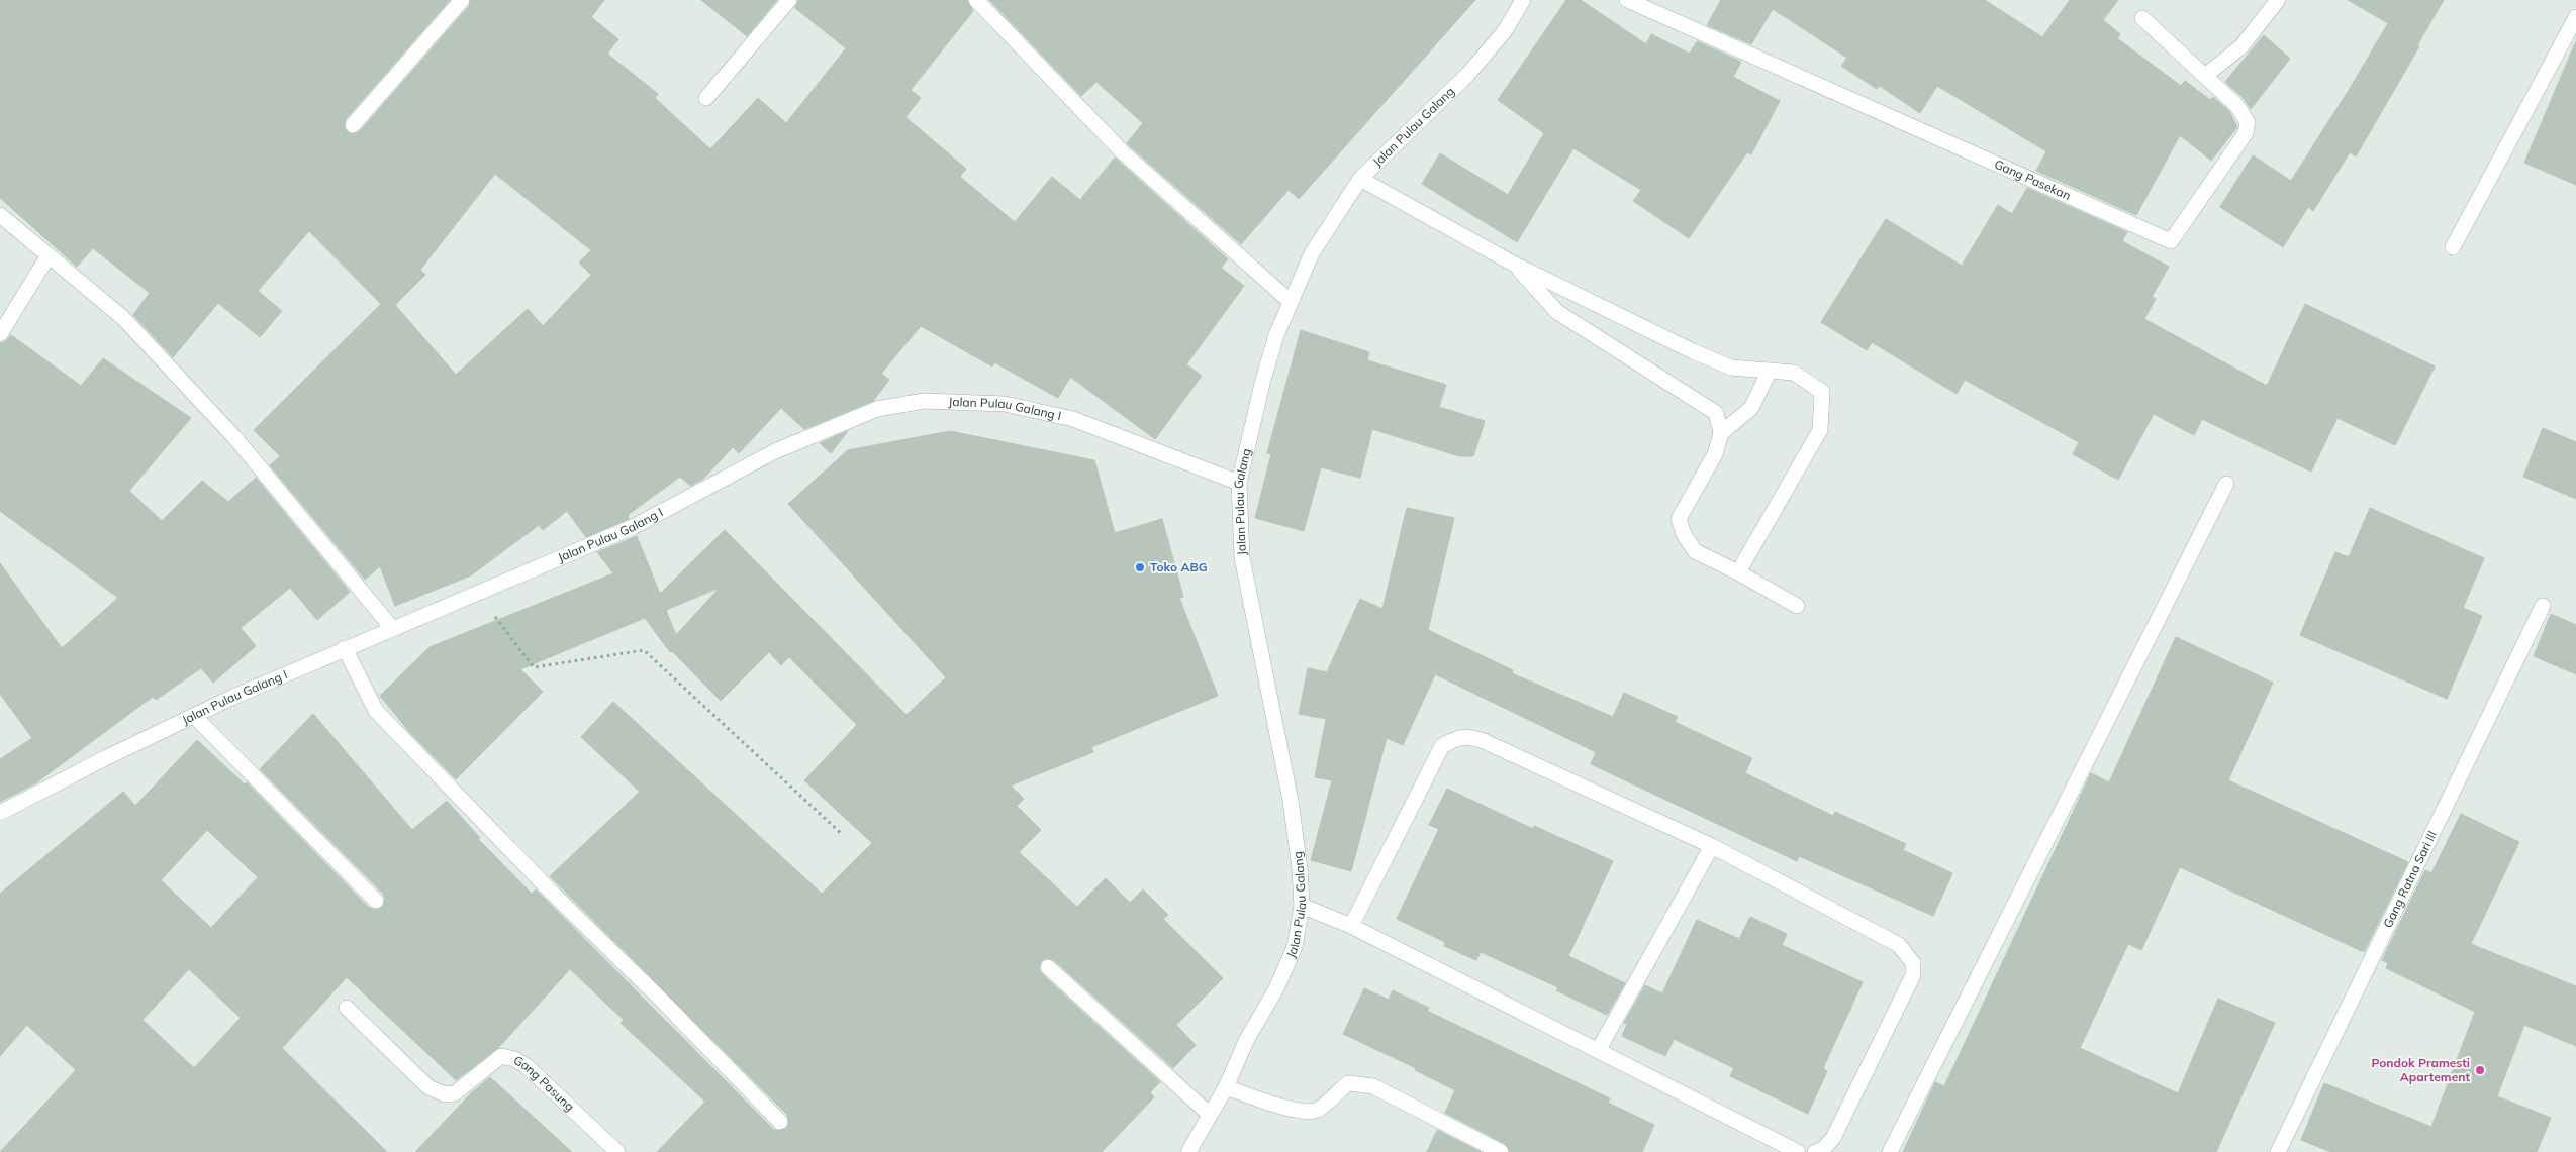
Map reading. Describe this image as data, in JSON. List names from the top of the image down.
{
  "streets": {
    "street": [
      "Jalan Pulau Galang",
      "Gang Pasekan",
      "Jalan Pulau Galang I",
      "Gang Ratna Sari III",
      "Gang Pasung"
    ]
  },
  "crossings": [
    ["Jalan Pulau Galang", "Jalan Pulau Galang I"]
  ],
  "places": ["Toko ABG", "Pondok Pramesti Apartement"]
}
